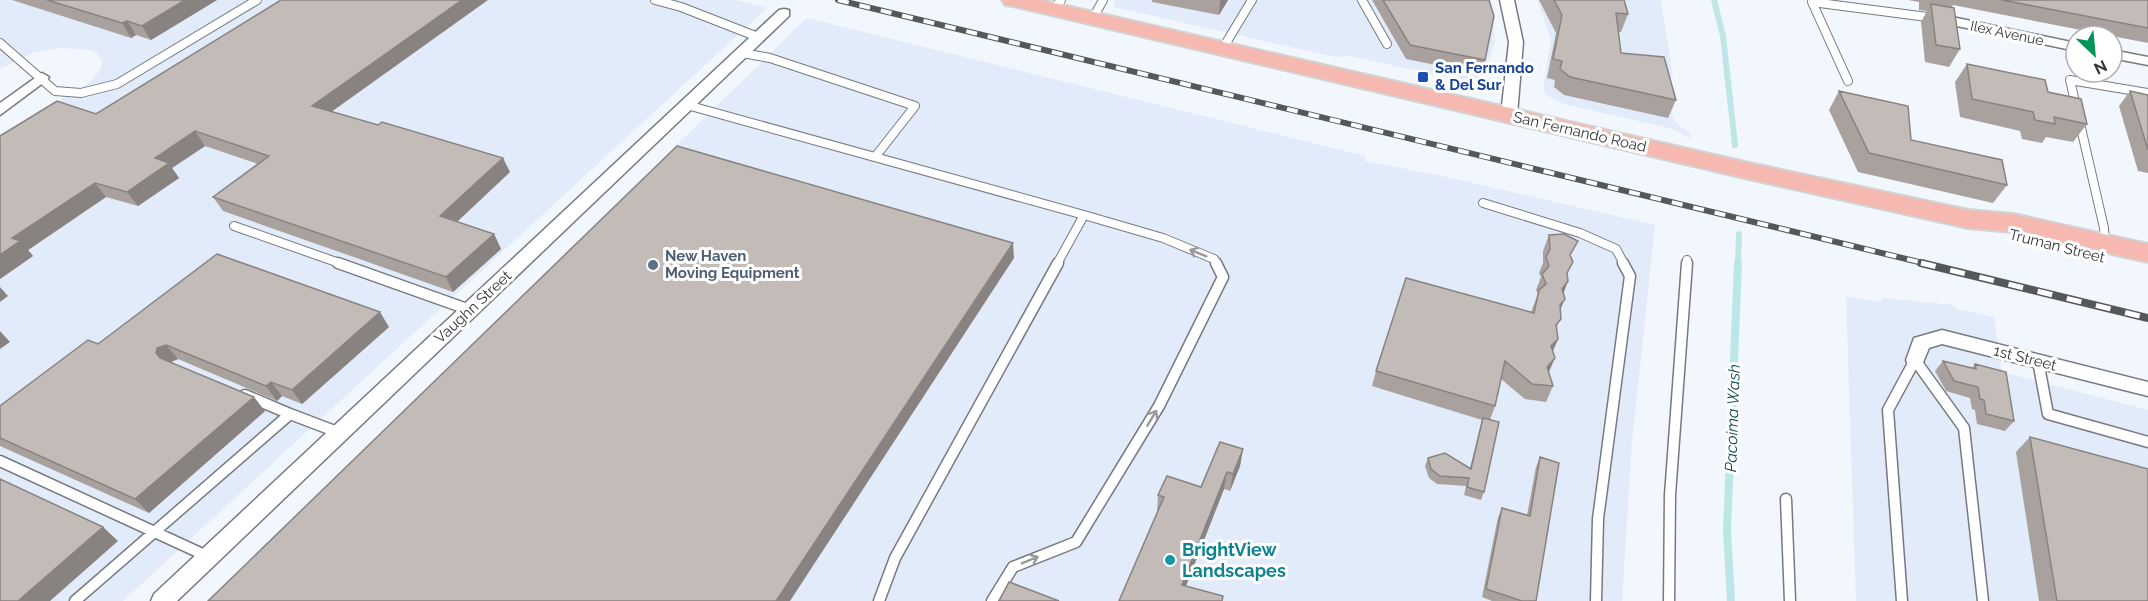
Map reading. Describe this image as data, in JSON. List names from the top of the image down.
{
  "streets": {
    "main road": ["San Fernando Road", "Truman Street"],
    "street": ["Ilex Avenue", "Vaughn Street", "1st Street"]
  },
  "crossings": [
    ["San Fernando Road", "Truman Street"]
  ],
  "water": ["Pacoima Wash"],
  "places": {
    "transit": ["San Fernando & Del Sur"],
    "other": ["New Haven Moving Equipment", "BrightView Landscapes"]
  },
  "north": "bottom right"
}
